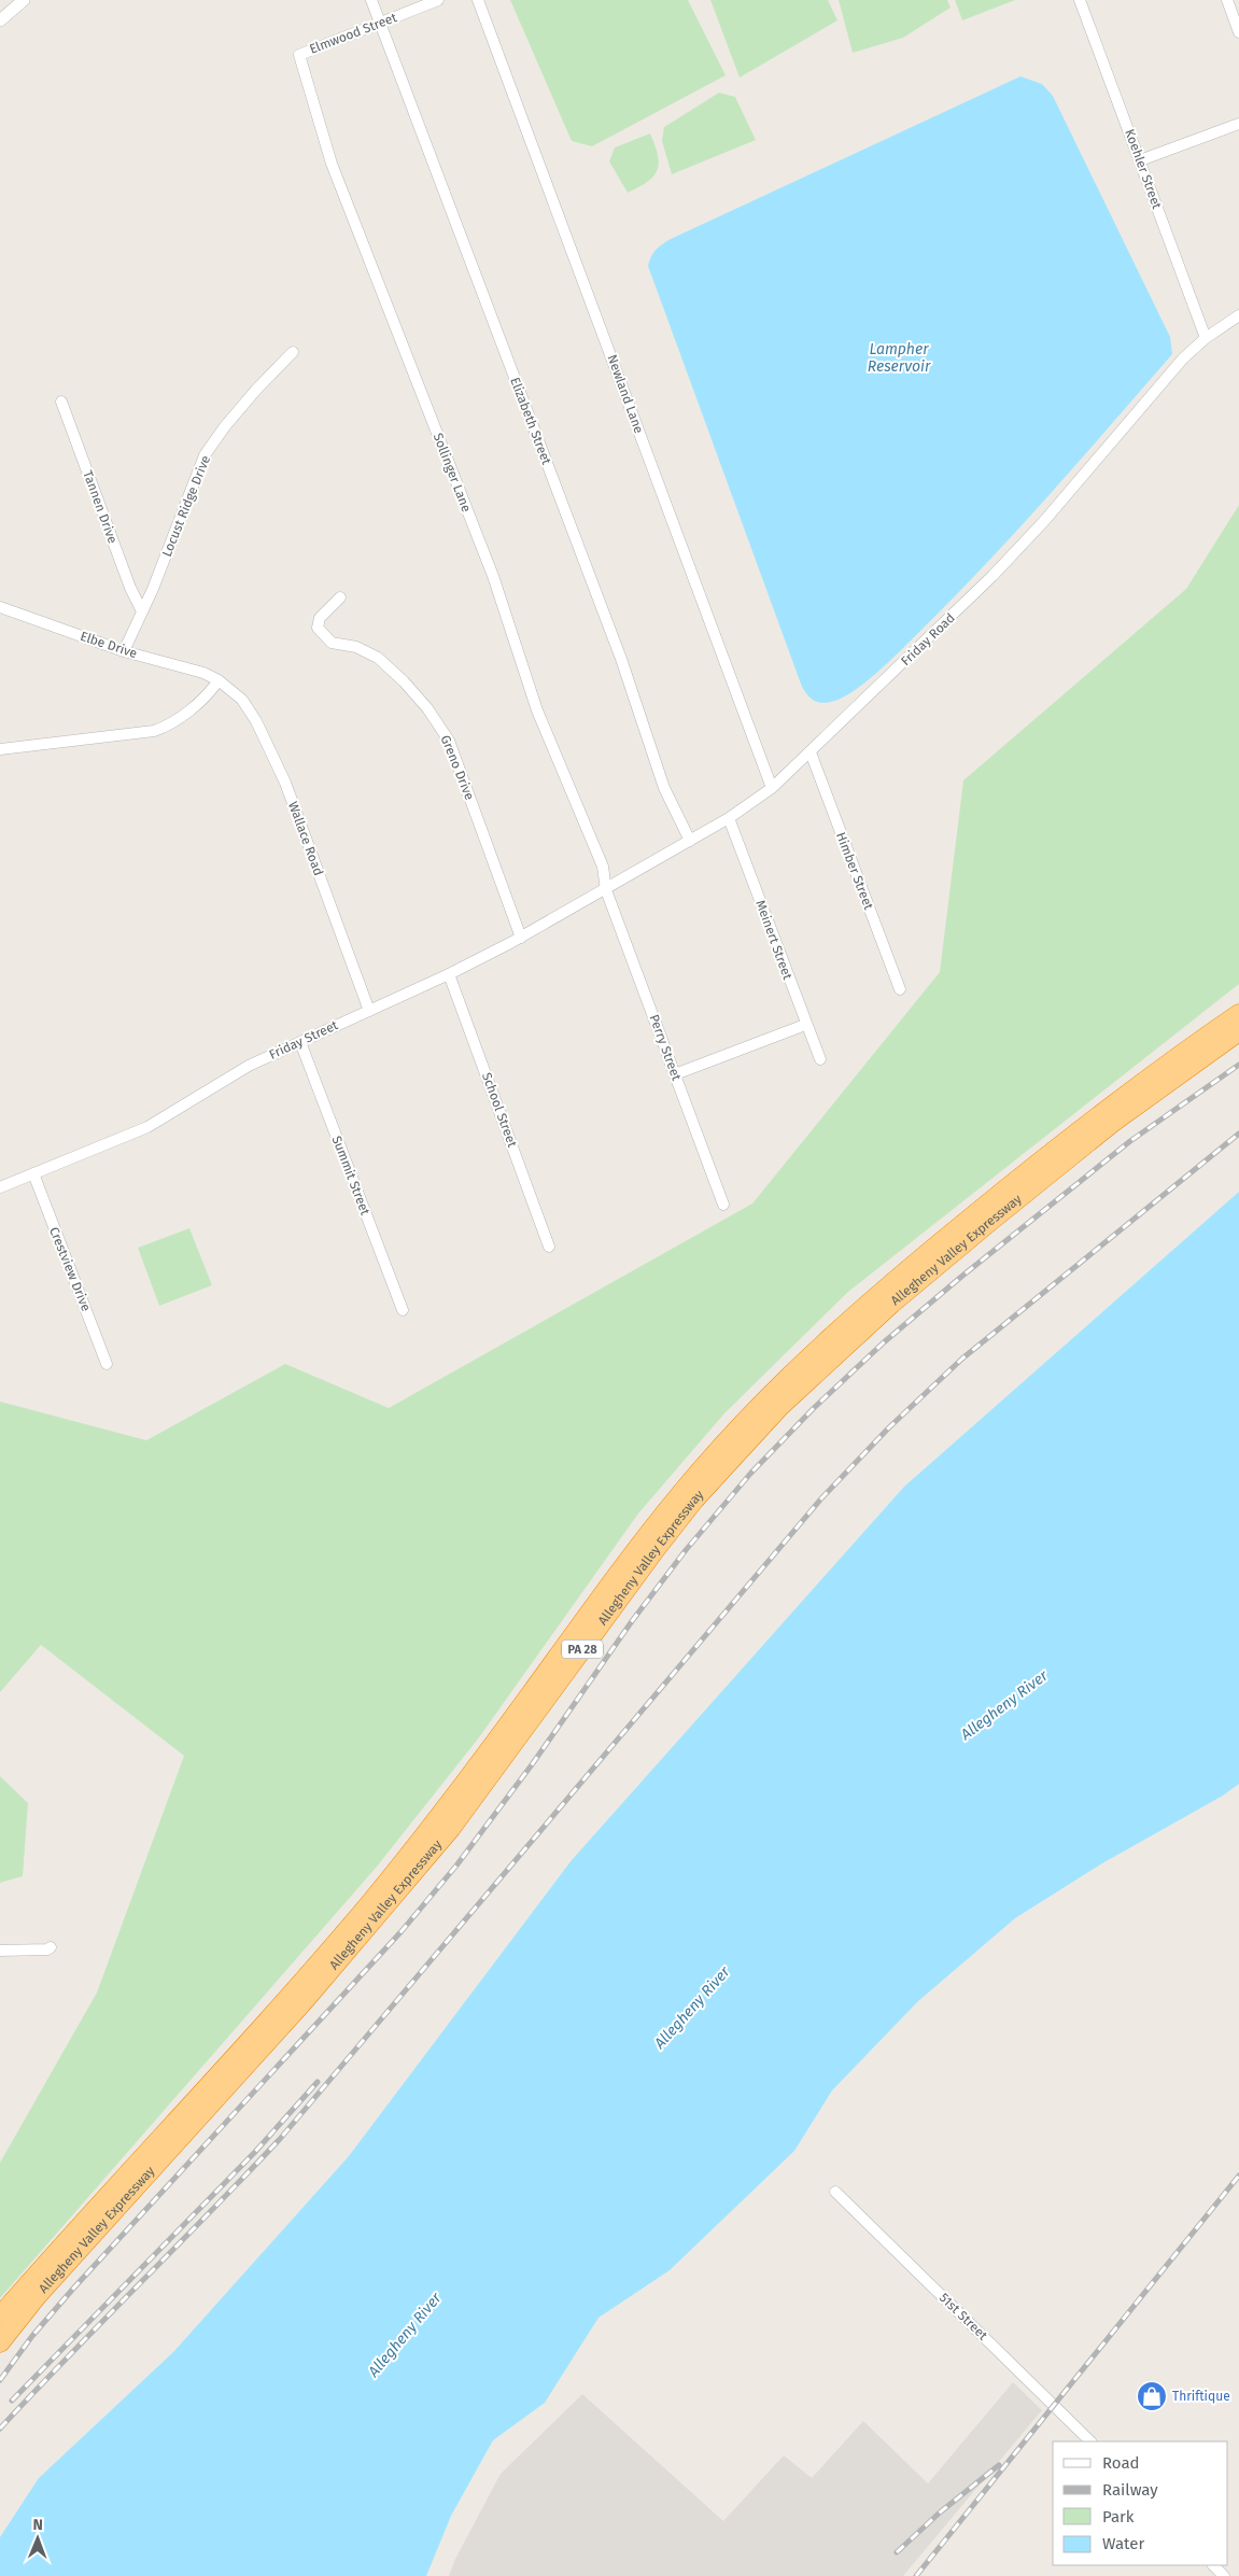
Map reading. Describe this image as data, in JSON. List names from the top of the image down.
{
  "streets": {
    "highway": ["Allegheny Valley Expressway", "PA 28"],
    "street": [
      "Elmwood Street",
      "Koehler Street",
      "Newland Lane",
      "Elizabeth Street",
      "Sollinger Lane",
      "Locust Ridge Drive",
      "Tannen Drive",
      "Friday Road",
      "Elbe Drive",
      "Greno Drive",
      "Wallace Road",
      "Himber Street",
      "Meinert Street",
      "Friday Street",
      "Perry Street",
      "School Street",
      "Summit Street",
      "Crestview Drive",
      "51st Street"
    ]
  },
  "crossings": [
    ["Elmwood Street", "Elizabeth Street"],
    ["Elmwood Street", "Sollinger Lane"],
    ["Koehler Street", "Friday Road"],
    ["Newland Lane", "Friday Road"],
    ["Elizabeth Street", "Friday Road"],
    ["Sollinger Lane", "Friday Road"],
    ["Sollinger Lane", "Friday Street"],
    ["Sollinger Lane", "Perry Street"],
    ["Locust Ridge Drive", "Tannen Drive"],
    ["Locust Ridge Drive", "Elbe Drive"],
    ["Friday Road", "Himber Street"],
    ["Friday Road", "Meinert Street"],
    ["Friday Road", "Friday Street"],
    ["Friday Road", "Perry Street"],
    ["Elbe Drive", "Wallace Road"],
    ["Greno Drive", "Friday Street"],
    ["Wallace Road", "Friday Street"],
    ["Friday Street", "Perry Street"],
    ["Friday Street", "School Street"],
    ["Friday Street", "Summit Street"],
    ["Friday Street", "Crestview Drive"]
  ],
  "water": ["Lampher Reservoir", "Allegheny River"],
  "places": {
    "shop": ["Thriftique"]
  },
  "legend": [
    "Road",
    "Railway",
    "Park",
    "Water"
  ],
  "north": "top"
}
